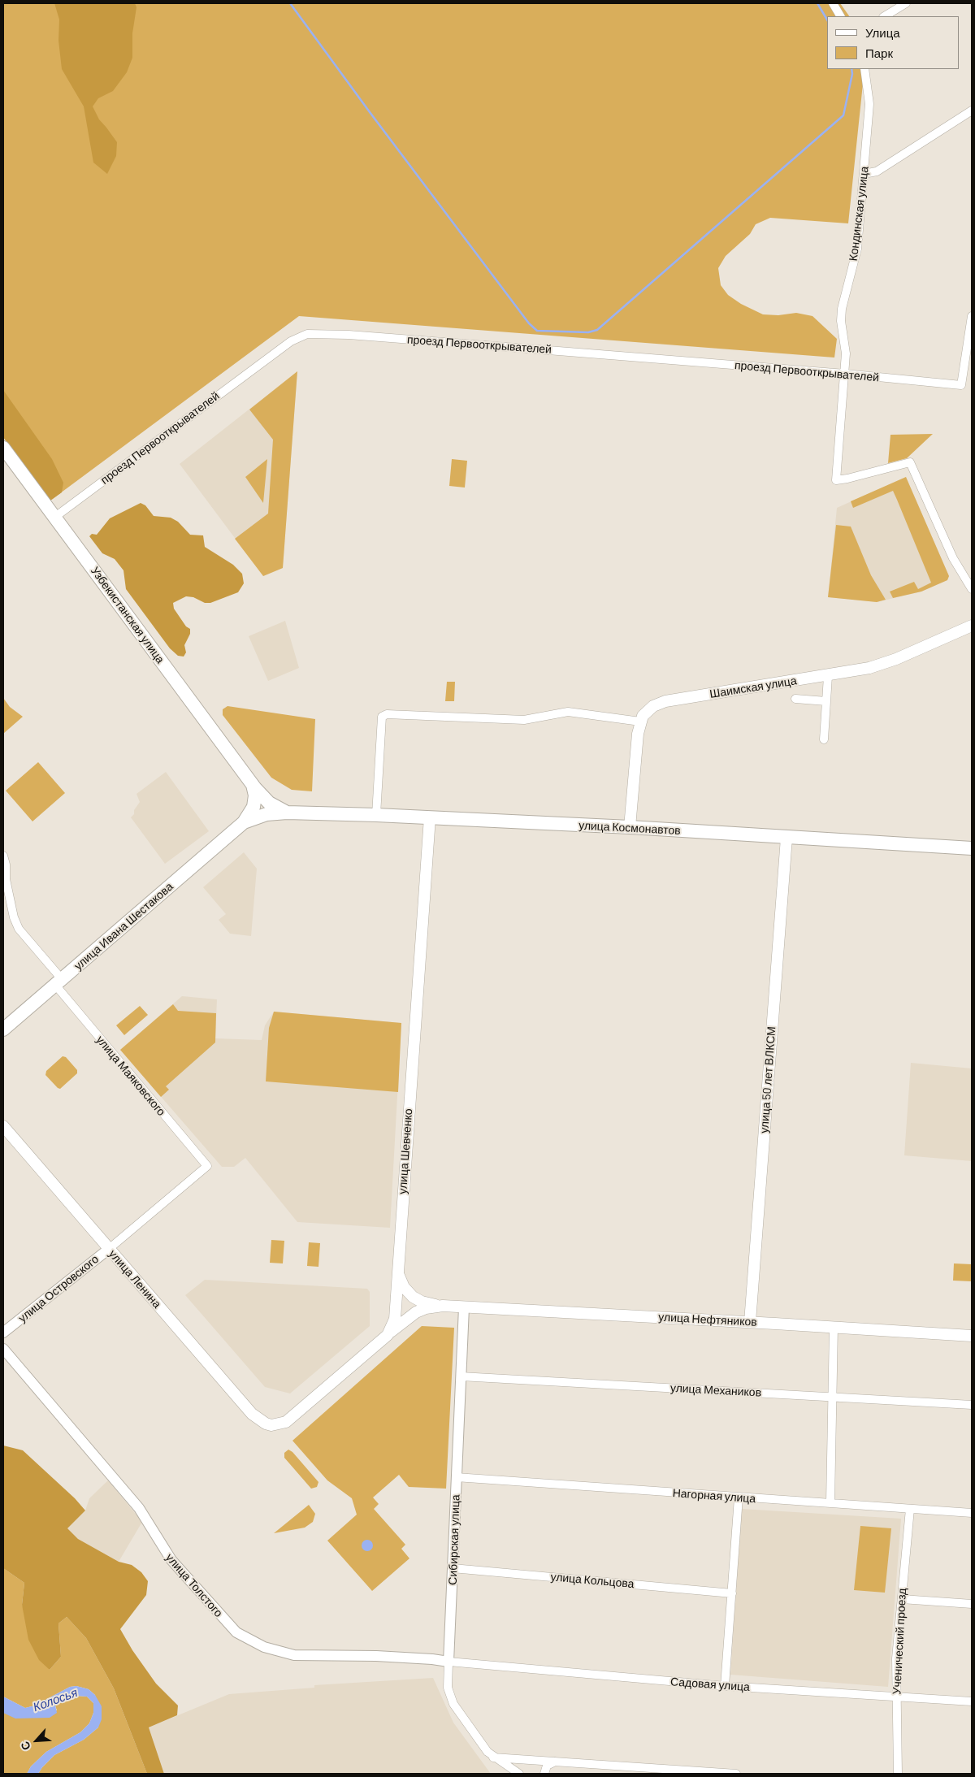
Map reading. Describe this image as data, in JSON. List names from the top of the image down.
{
  "streets": {
    "main road": [
      "Узбекистанская улица",
      "Шаимская улица",
      "улица Космонавтов",
      "улица Ивана Шестакова",
      "улица 50 лет ВЛКСМ",
      "улица Шевченко",
      "улица Ленина",
      "улица Нефтяников"
    ],
    "street": [
      "Кондинская улица",
      "проезд Первооткрывателей",
      "улица Маяковского",
      "улица Островского",
      "улица Механиков",
      "Нагорная улица",
      "Сибирская улица",
      "улица Кольцова",
      "улица Толстого",
      "Ученический проезд",
      "Садовая улица"
    ]
  },
  "crossings": [
    ["Кондинская улица", "проезд Первооткрывателей"],
    ["проезд Первооткрывателей", "Узбекистанская улица"],
    ["Узбекистанская улица", "улица Космонавтов"],
    ["улица Космонавтов", "улица Ивана Шестакова"],
    ["улица Космонавтов", "улица 50 лет ВЛКСМ"],
    ["улица Космонавтов", "улица Шевченко"],
    ["улица Ивана Шестакова", "улица Маяковского"],
    ["улица Маяковского", "улица Островского"],
    ["улица 50 лет ВЛКСМ", "улица Нефтяников"],
    ["улица Шевченко", "улица Ленина"],
    ["улица Шевченко", "улица Нефтяников"],
    ["улица Ленина", "улица Островского"],
    ["улица Нефтяников", "Сибирская улица"],
    ["улица Механиков", "Сибирская улица"],
    ["Нагорная улица", "Сибирская улица"],
    ["Нагорная улица", "Ученический проезд"],
    ["Сибирская улица", "улица Кольцова"],
    ["Сибирская улица", "улица Толстого"],
    ["Сибирская улица", "Садовая улица"],
    ["улица Толстого", "Садовая улица"],
    ["Ученический проезд", "Садовая улица"]
  ],
  "water": ["Колосья"],
  "legend": ["Улица", "Парк"],
  "north": "bottom left"
}
